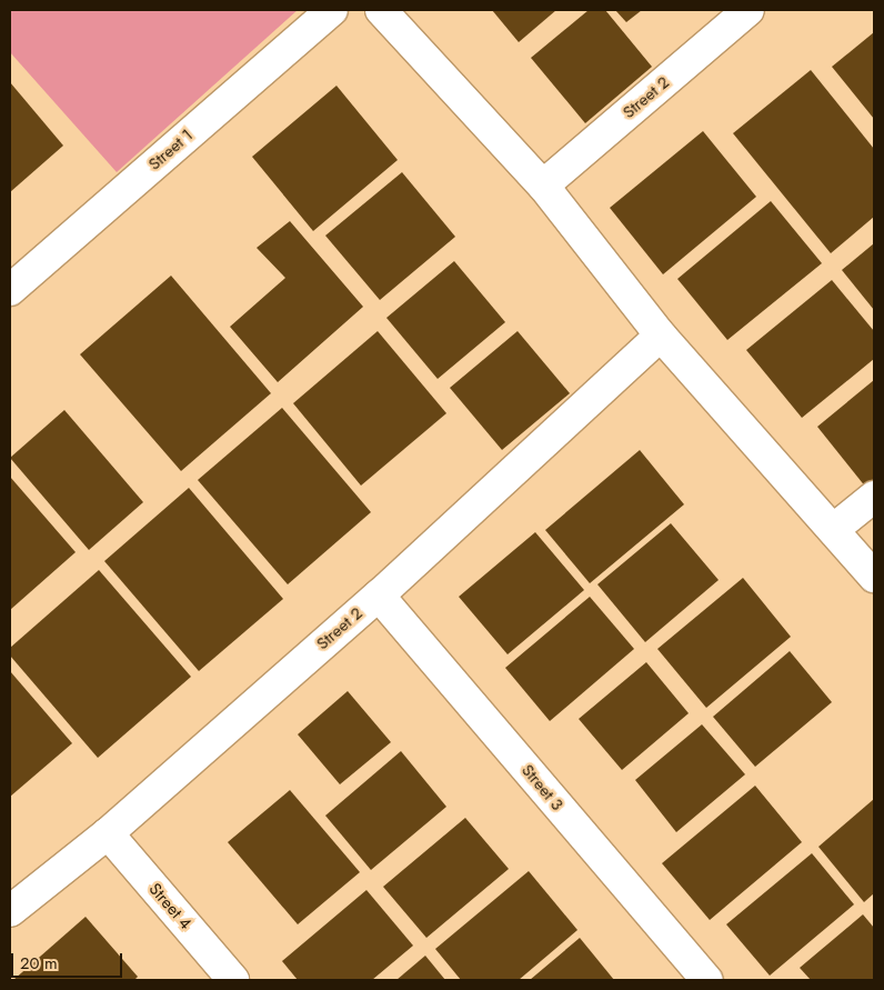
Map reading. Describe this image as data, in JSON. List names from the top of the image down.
{
  "streets": {
    "street": [
      "Street 2",
      "Street 1",
      "Street 3",
      "Street 4"
    ]
  },
  "crossings": [
    ["Street 2", "Street 3"],
    ["Street 2", "Street 4"]
  ],
  "scale_bar": "20 m"
}
